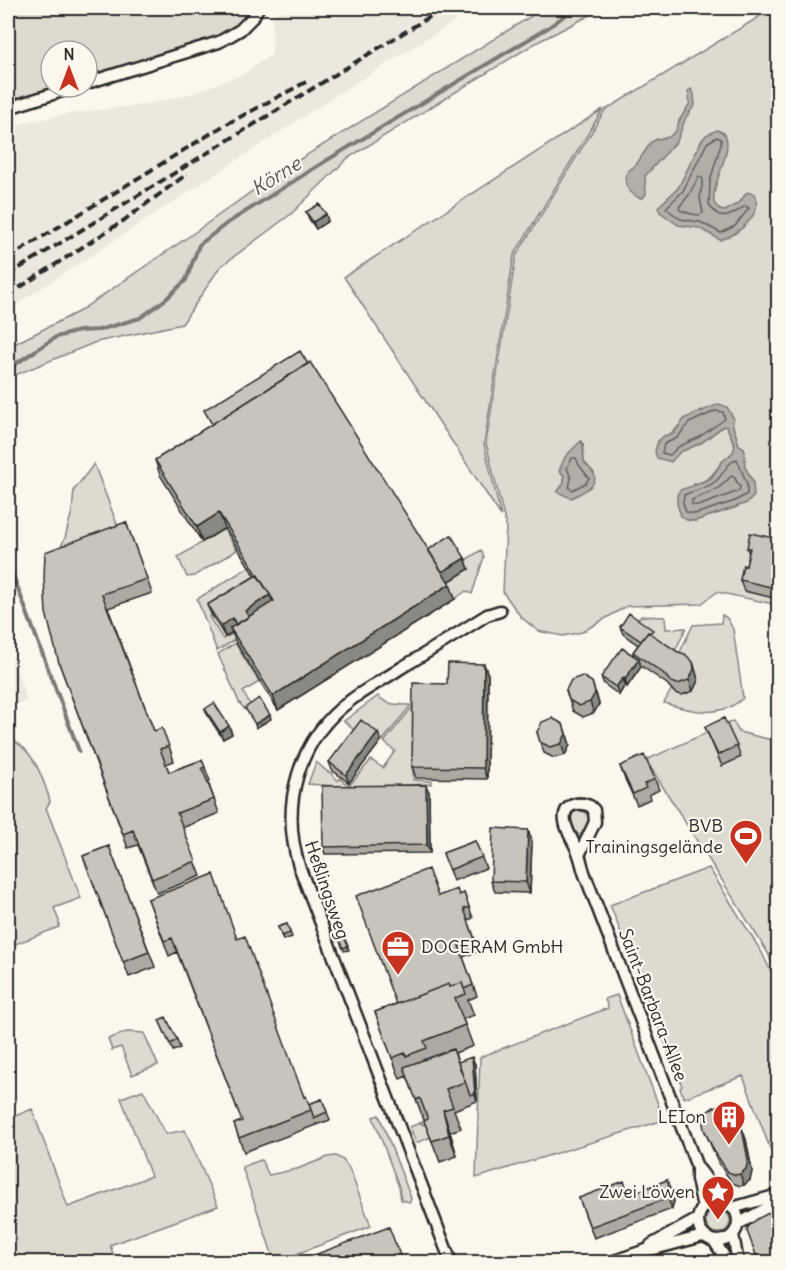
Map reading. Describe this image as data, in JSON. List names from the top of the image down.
{
  "streets": {
    "street": ["Heßlingsweg", "Saint-Barbara-Allee"]
  },
  "water": ["Körne"],
  "places": {
    "sports": ["BVB Trainingsgelände"],
    "office": ["DOCERAM GmbH"],
    "building": ["LEIon"],
    "place": ["Zwei Löwen"]
  },
  "north": "top"
}
